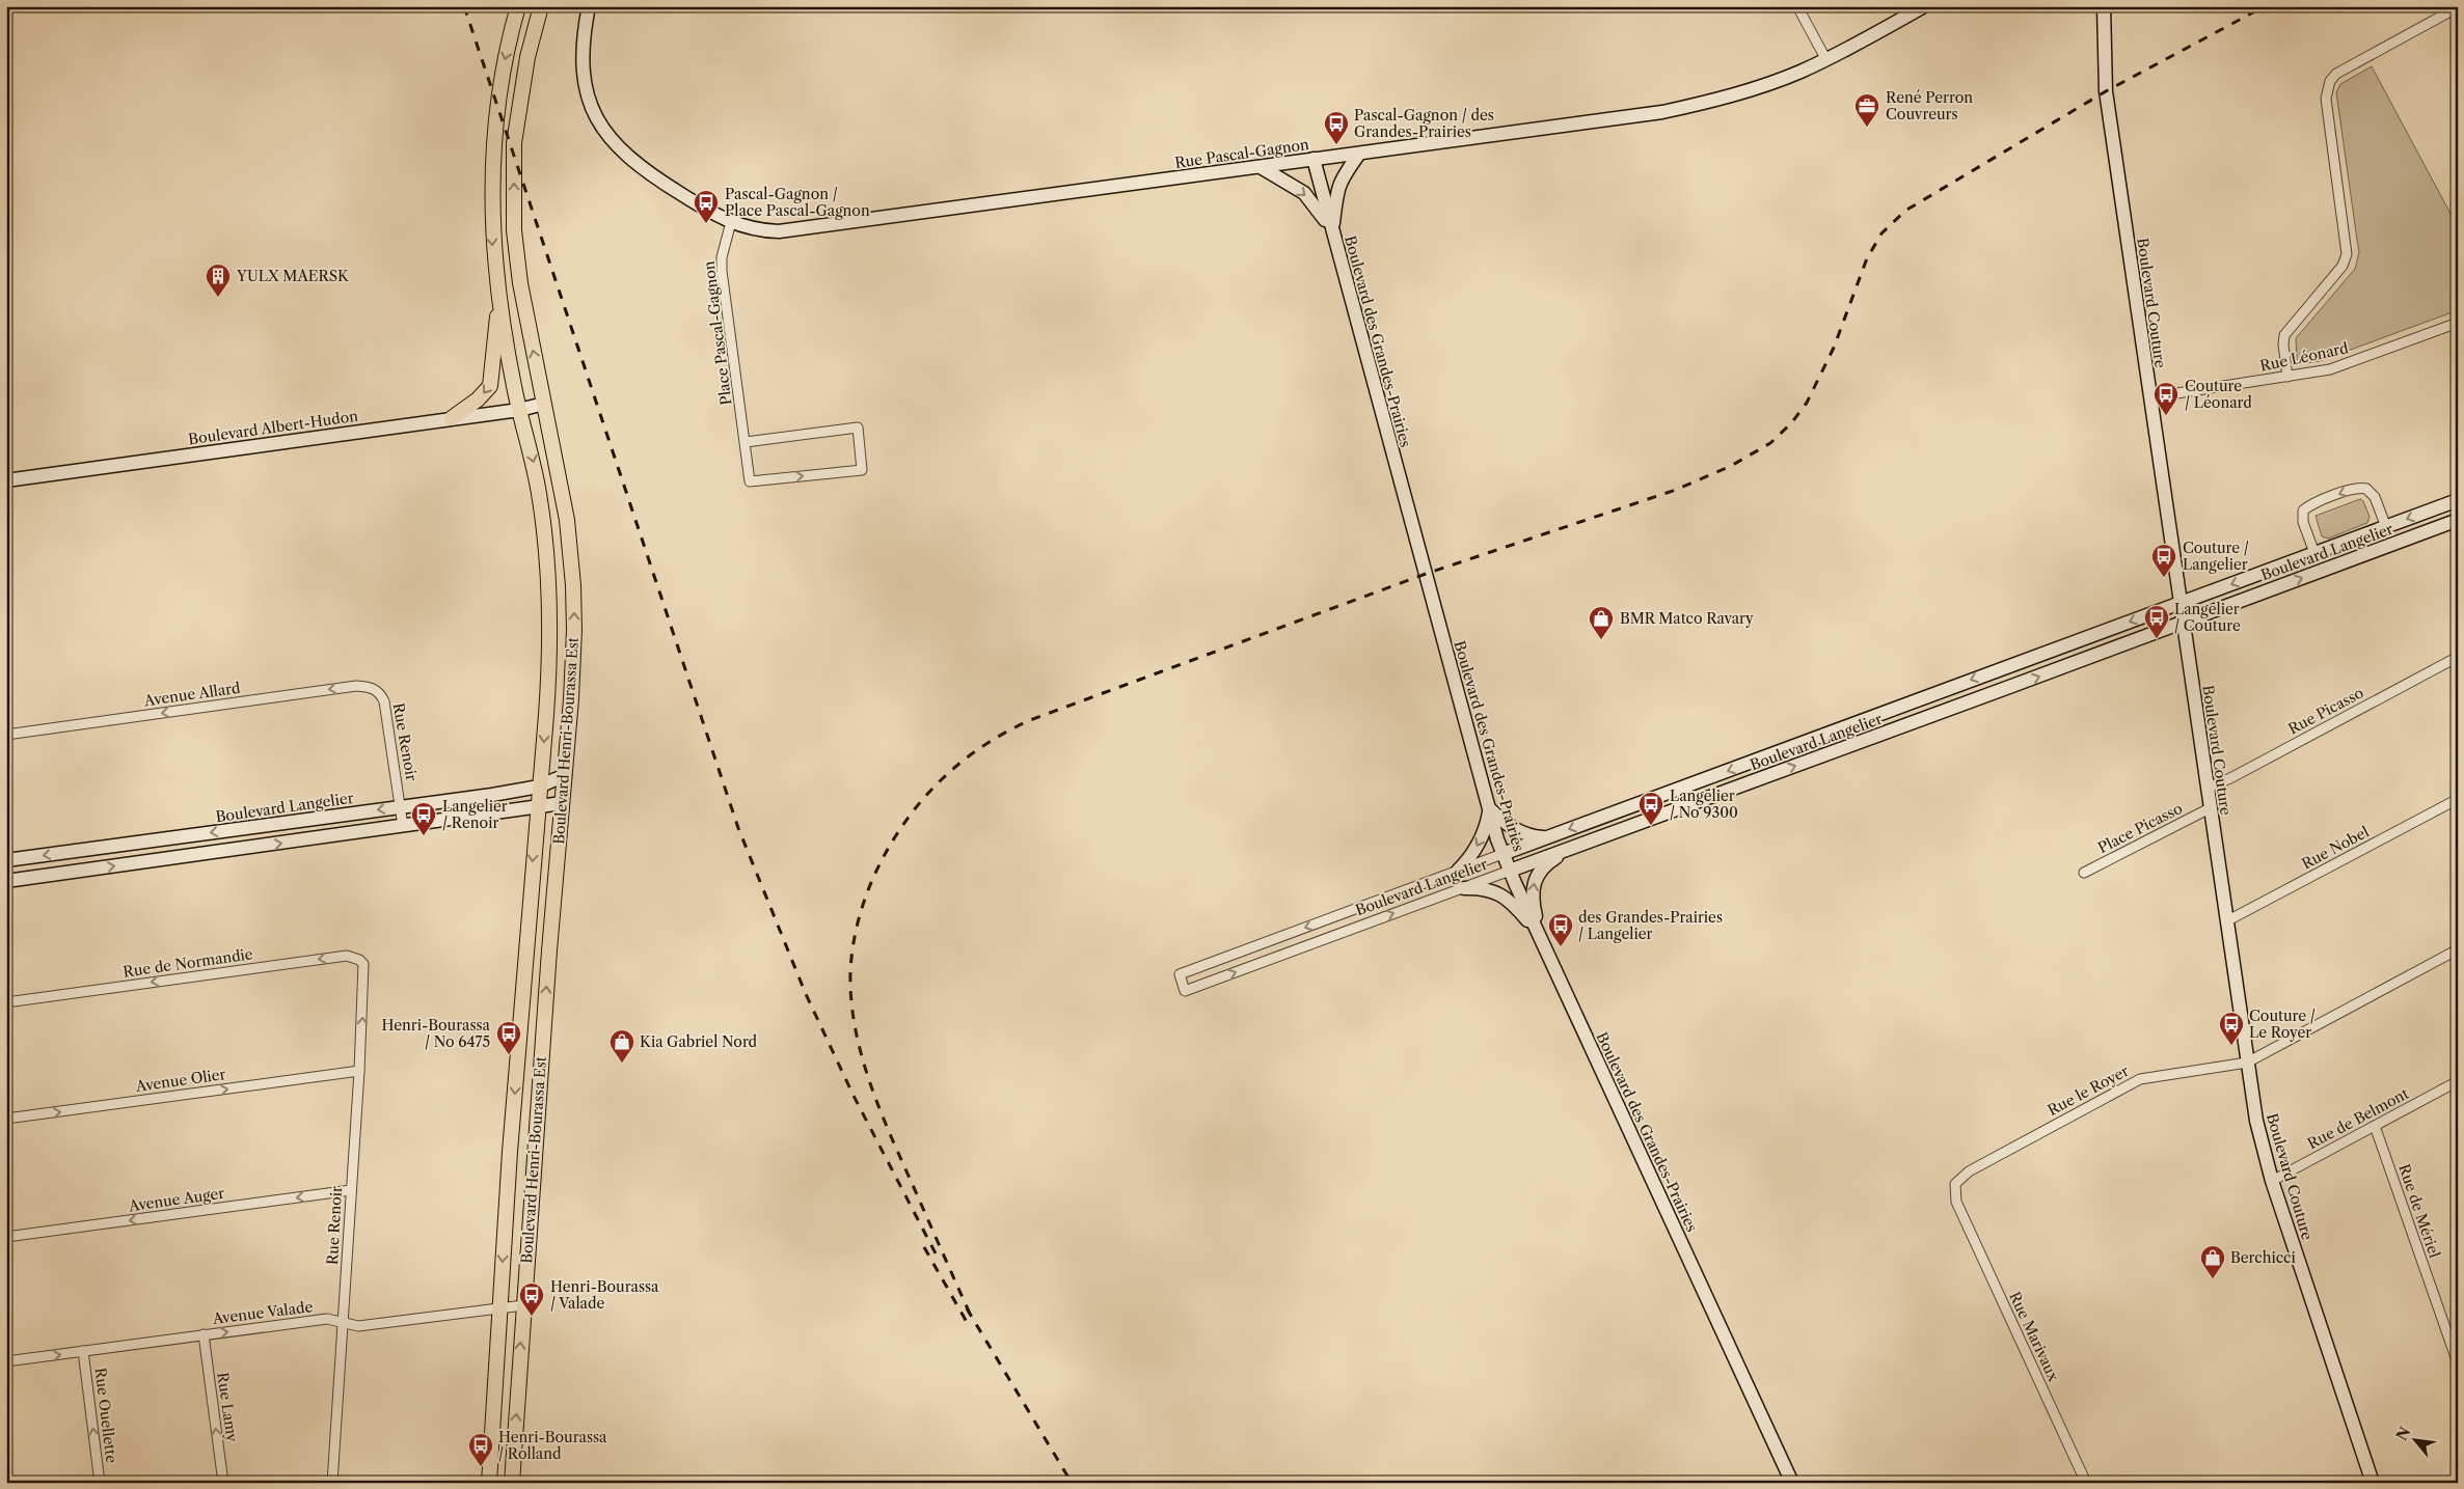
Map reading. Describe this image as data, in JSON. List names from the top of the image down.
{
  "streets": {
    "main road": [
      "Rue Pascal-Gagnon",
      "Boulevard Couture",
      "Boulevard des Grandes-Prairies",
      "Boulevard Albert-Hudon",
      "Boulevard Langelier",
      "Boulevard Henri-Bourassa Est"
    ],
    "street": [
      "Place Pascal-Gagnon",
      "Rue Léonard",
      "Avenue Allard",
      "Rue Picasso",
      "Rue Renoir",
      "Place Picasso",
      "Rue Nobel",
      "Rue de Normandie",
      "Avenue Olier",
      "Rue le Royer",
      "Rue de Belmont",
      "Avenue Auger",
      "Rue de Mériel",
      "Avenue Valade",
      "Rue Marivaux",
      "Rue Lamy",
      "Rue Ouellette"
    ]
  },
  "crossings": [
    ["Rue Pascal-Gagnon", "Place Pascal-Gagnon"],
    ["Rue Pascal-Gagnon", "Boulevard des Grandes-Prairies"],
    ["Boulevard Couture", "Rue Léonard"],
    ["Boulevard Couture", "Boulevard Langelier"],
    ["Boulevard Couture", "Rue Picasso"],
    ["Boulevard Couture", "Place Picasso"],
    ["Boulevard Couture", "Rue Nobel"],
    ["Boulevard Couture", "Rue le Royer"],
    ["Boulevard Couture", "Rue de Belmont"],
    ["Boulevard des Grandes-Prairies", "Boulevard Langelier"],
    ["Boulevard Albert-Hudon", "Boulevard Henri-Bourassa Est"],
    ["Boulevard Langelier", "Boulevard Henri-Bourassa Est"],
    ["Boulevard Langelier", "Rue Renoir"],
    ["Avenue Allard", "Rue Renoir"],
    ["Boulevard Henri-Bourassa Est", "Avenue Valade"],
    ["Rue Renoir", "Rue de Normandie"],
    ["Rue Renoir", "Avenue Olier"],
    ["Rue Renoir", "Avenue Auger"],
    ["Rue Renoir", "Avenue Valade"],
    ["Rue le Royer", "Rue Marivaux"],
    ["Rue de Belmont", "Rue de Mériel"],
    ["Avenue Valade", "Rue Lamy"],
    ["Avenue Valade", "Rue Ouellette"]
  ],
  "one_way": [
    "Avenue Allard",
    "Rue de Normandie",
    "Avenue Olier",
    "Avenue Auger",
    "Avenue Valade",
    "Rue Lamy",
    "Rue Ouellette"
  ],
  "places": {
    "office": ["René Perron Couvreurs"],
    "bus stop": [
      "Pascal-Gagnon / des Grandes-Prairies",
      "Pascal-Gagnon / Place Pascal-Gagnon",
      "Couture / Léonard",
      "Couture / Langelier",
      "Langelier / Couture",
      "Langelier / No 9300",
      "Langelier / Renoir",
      "des Grandes-Prairies / Langelier",
      "Couture / Le Royer",
      "Henri-Bourassa / No 6475",
      "Henri-Bourassa / Valade",
      "Henri-Bourassa / Rolland"
    ],
    "building": ["YULX MAERSK"],
    "shop": ["BMR Matco Ravary", "Kia Gabriel Nord", "Berchicci"]
  },
  "north": "top left"
}
